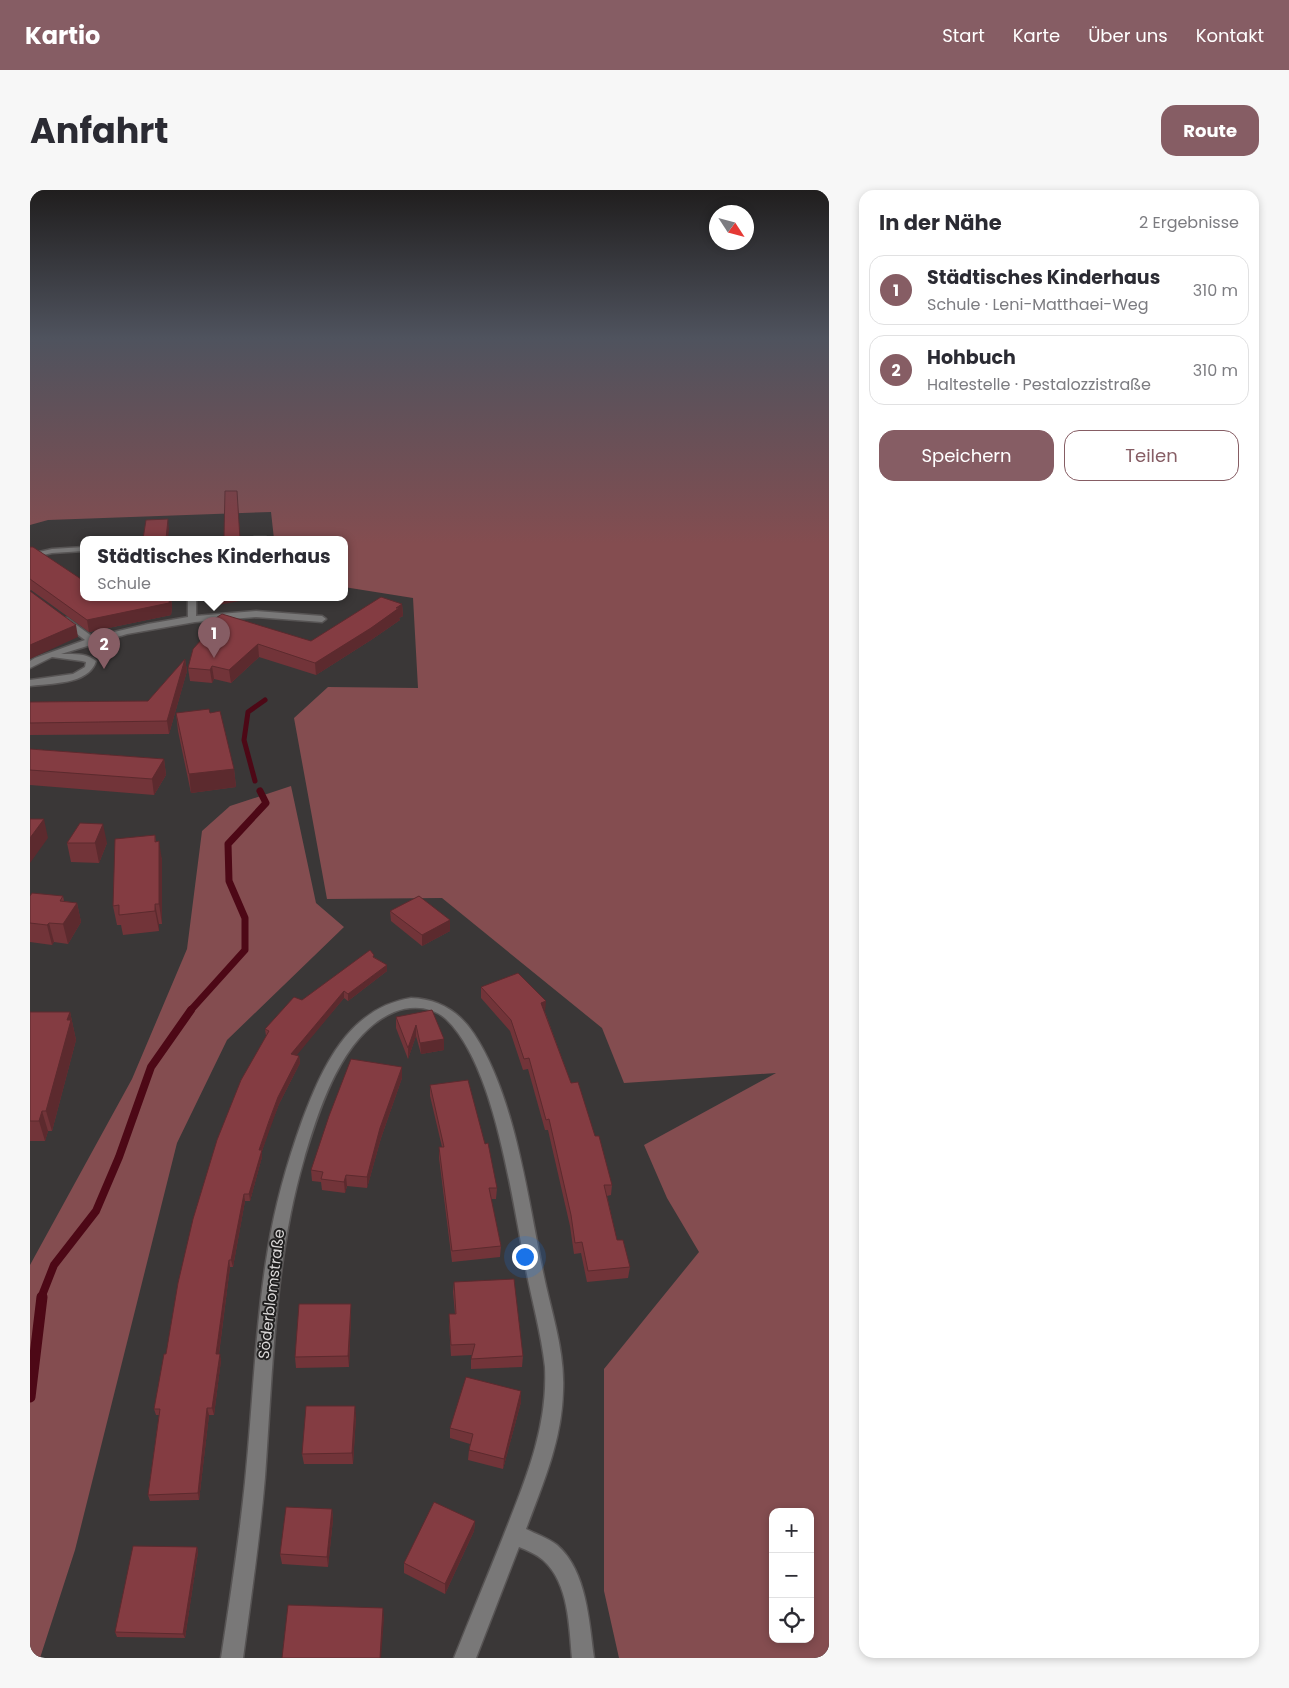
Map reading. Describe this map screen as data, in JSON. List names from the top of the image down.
{
  "streets": {
    "street": ["Söderblomstraße"]
  },
  "north": "bottom right",
  "page": {
    "header": "Kartio",
    "nav": [
      "Start",
      "Karte",
      "Über uns",
      "Kontakt"
    ],
    "title": "Anfahrt",
    "buttons": [
      "Route",
      ["Speichern", "Teilen"]
    ],
    "heading": ["In der Nähe", "2 Ergebnisse"],
    "list": [
      {
        "mark": "1",
        "name": "Städtisches Kinderhaus",
        "note": "Schule · Leni-Matthaei-Weg",
        "value": "310 m"
      },
      {
        "mark": "2",
        "name": "Hohbuch",
        "note": "Haltestelle · Pestalozzistraße",
        "value": "310 m"
      }
    ],
    "popup": ["Städtisches Kinderhaus", "Schule"],
    "pins": ["1", "2"],
    "map_buttons": ["+", "−"]
  }
}
